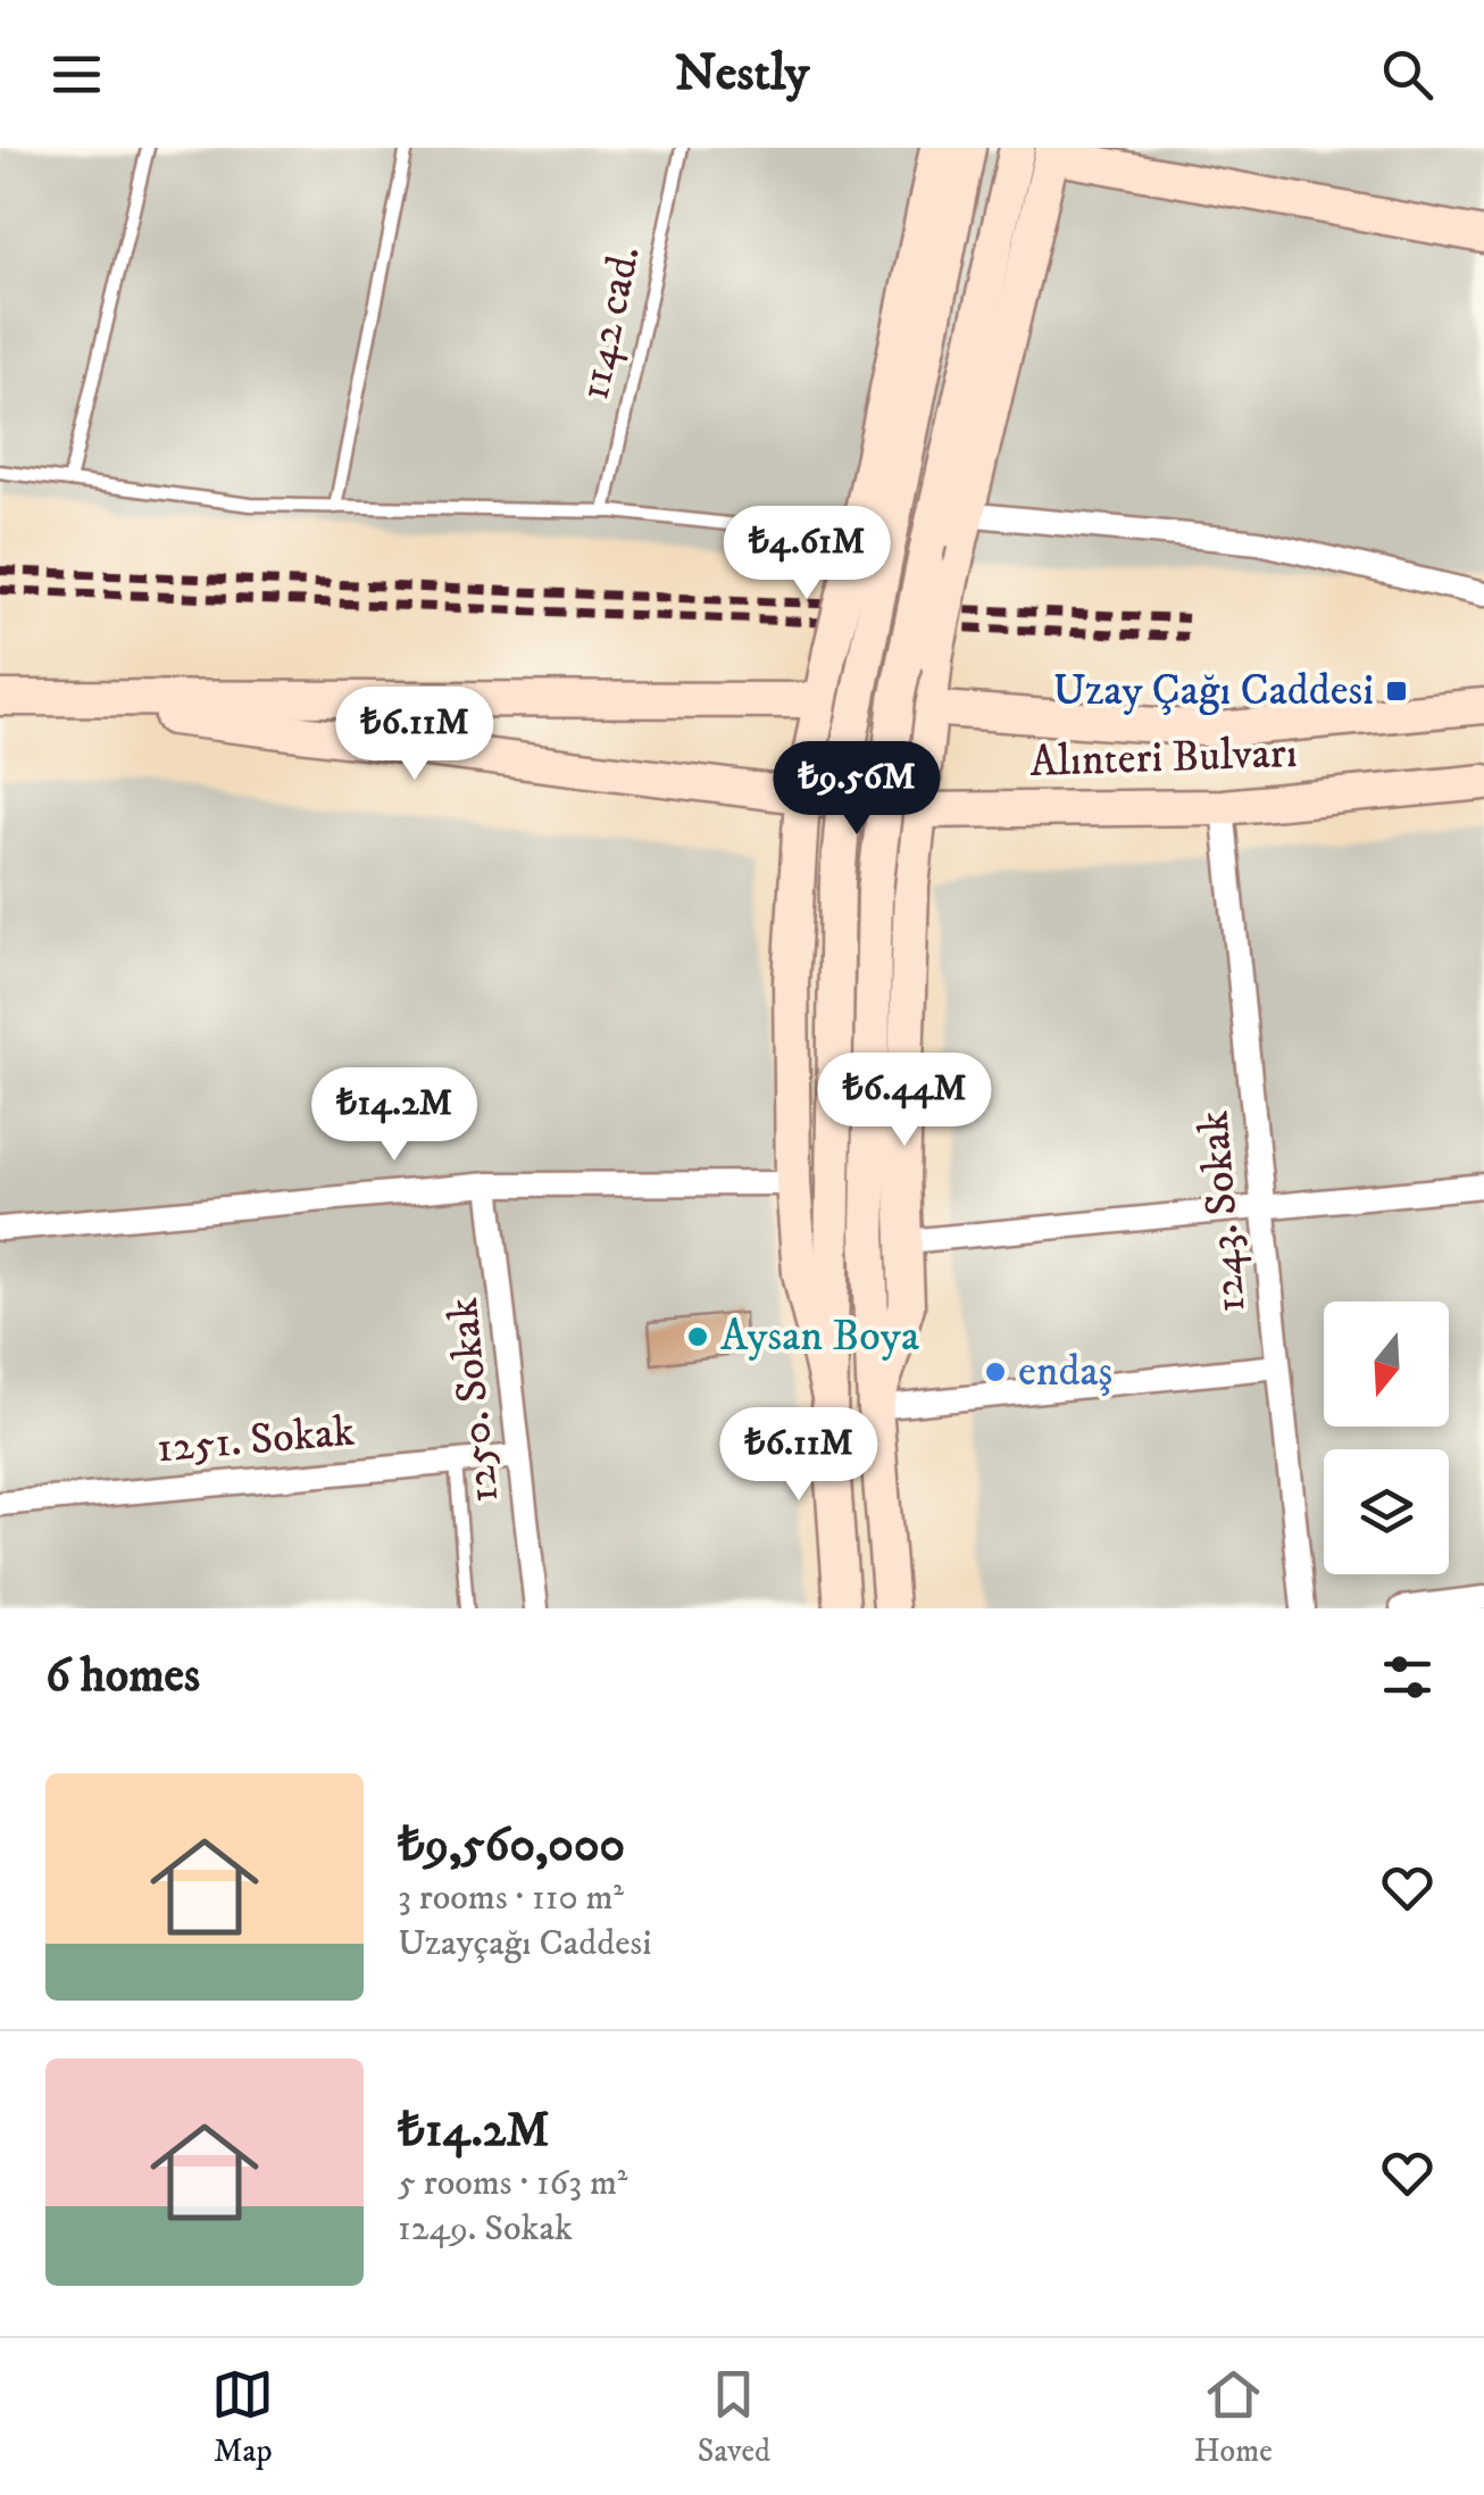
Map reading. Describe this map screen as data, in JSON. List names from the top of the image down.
{
  "streets": {
    "main road": ["Alınteri Bulvarı"],
    "street": ["1243. Sokak", "1250. Sokak", "1251. Sokak"],
    "lane": ["1142 cad."]
  },
  "crossings": [
    ["Alınteri Bulvarı", "1243. Sokak"],
    ["1250. Sokak", "1251. Sokak"]
  ],
  "places": {
    "transit": ["Uzay Çağı Caddesi"],
    "other": ["Aysan Boya", "endaş"]
  },
  "north": "bottom",
  "page": {
    "header": "Nestly",
    "price": [
      "₺4.61M",
      "₺6.11M",
      "₺9.56M",
      "₺6.44M",
      "₺14.2M",
      "₺6.11M"
    ],
    "heading": "6 homes",
    "list": [
      {
        "name": "₺9,560,000",
        "note": "3 rooms · 110 m² · Uzayçağı Caddesi"
      },
      {
        "name": "₺14.2M",
        "note": "5 rooms · 163 m² · 1249. Sokak"
      }
    ],
    "tabs": ["Map", "Saved", "Home"]
  }
}
